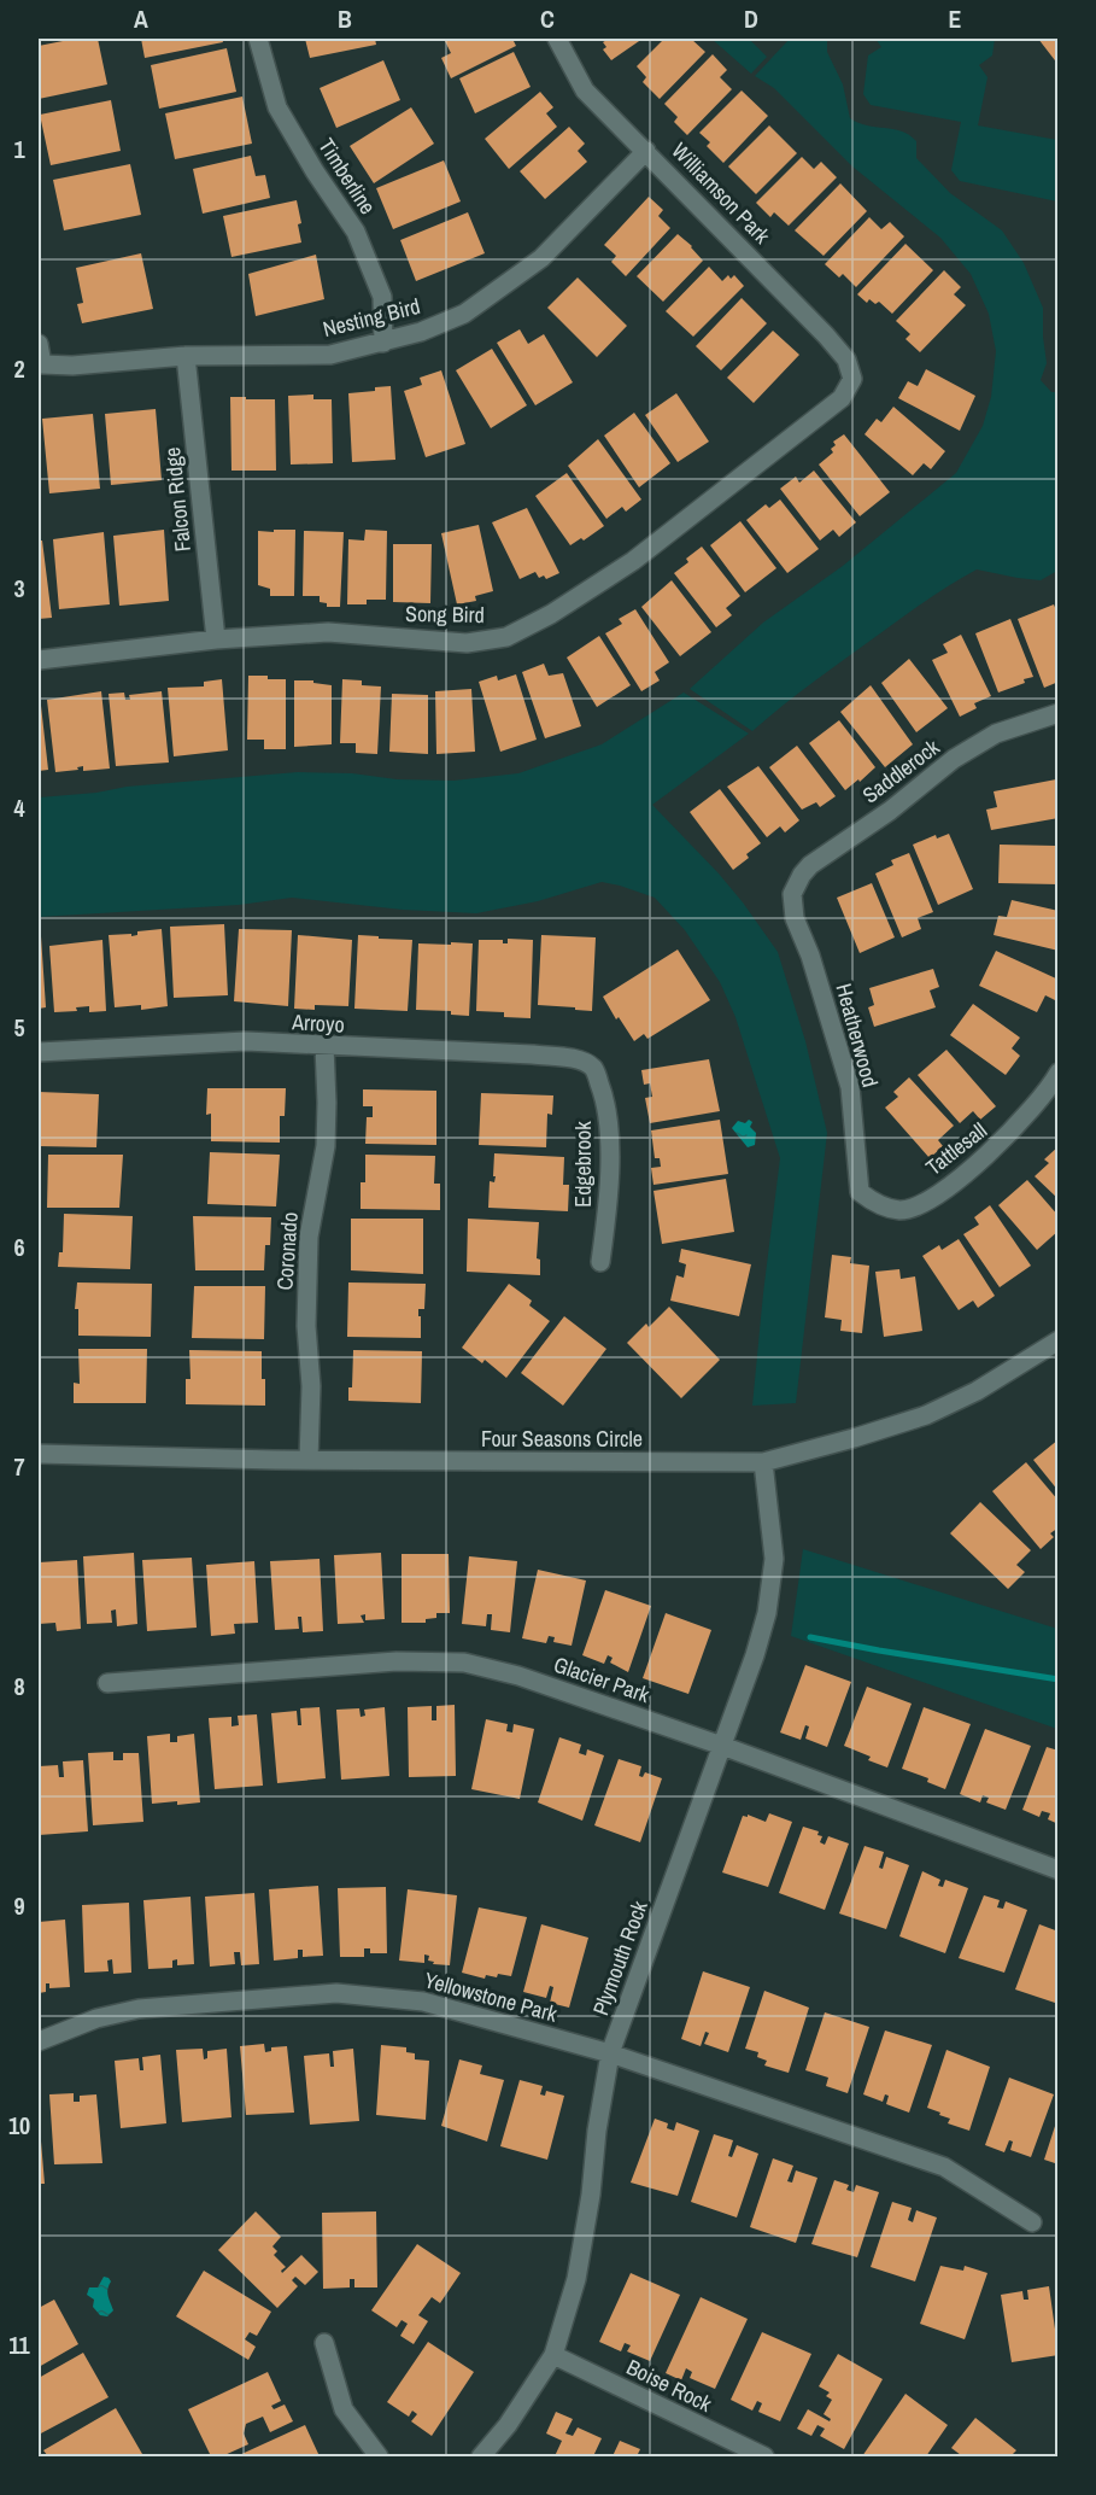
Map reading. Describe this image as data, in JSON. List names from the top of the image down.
{
  "streets": {
    "street": [
      "Timberline",
      "Williamson Park",
      "Nesting Bird",
      "Falcon Ridge",
      "Song Bird",
      "Saddlerock",
      "Arroyo",
      "Heatherwood",
      "Tattlesall",
      "Edgebrook",
      "Coronado",
      "Four Seasons Circle",
      "Glacier Park",
      "Plymouth Rock",
      "Yellowstone Park",
      "Boise Rock"
    ]
  },
  "crossings": [
    ["Timberline", "Nesting Bird"],
    ["Williamson Park", "Nesting Bird"],
    ["Williamson Park", "Song Bird"],
    ["Nesting Bird", "Falcon Ridge"],
    ["Falcon Ridge", "Song Bird"],
    ["Saddlerock", "Heatherwood"],
    ["Arroyo", "Edgebrook"],
    ["Arroyo", "Coronado"],
    ["Heatherwood", "Tattlesall"],
    ["Coronado", "Four Seasons Circle"],
    ["Four Seasons Circle", "Plymouth Rock"],
    ["Glacier Park", "Plymouth Rock"],
    ["Plymouth Rock", "Yellowstone Park"],
    ["Plymouth Rock", "Boise Rock"]
  ],
  "grid": {
    "columns": [
      "A",
      "B",
      "C",
      "D",
      "E"
    ],
    "rows": [
      "1",
      "2",
      "3",
      "4",
      "5",
      "6",
      "7",
      "8",
      "9",
      "10",
      "11"
    ]
  }
}
